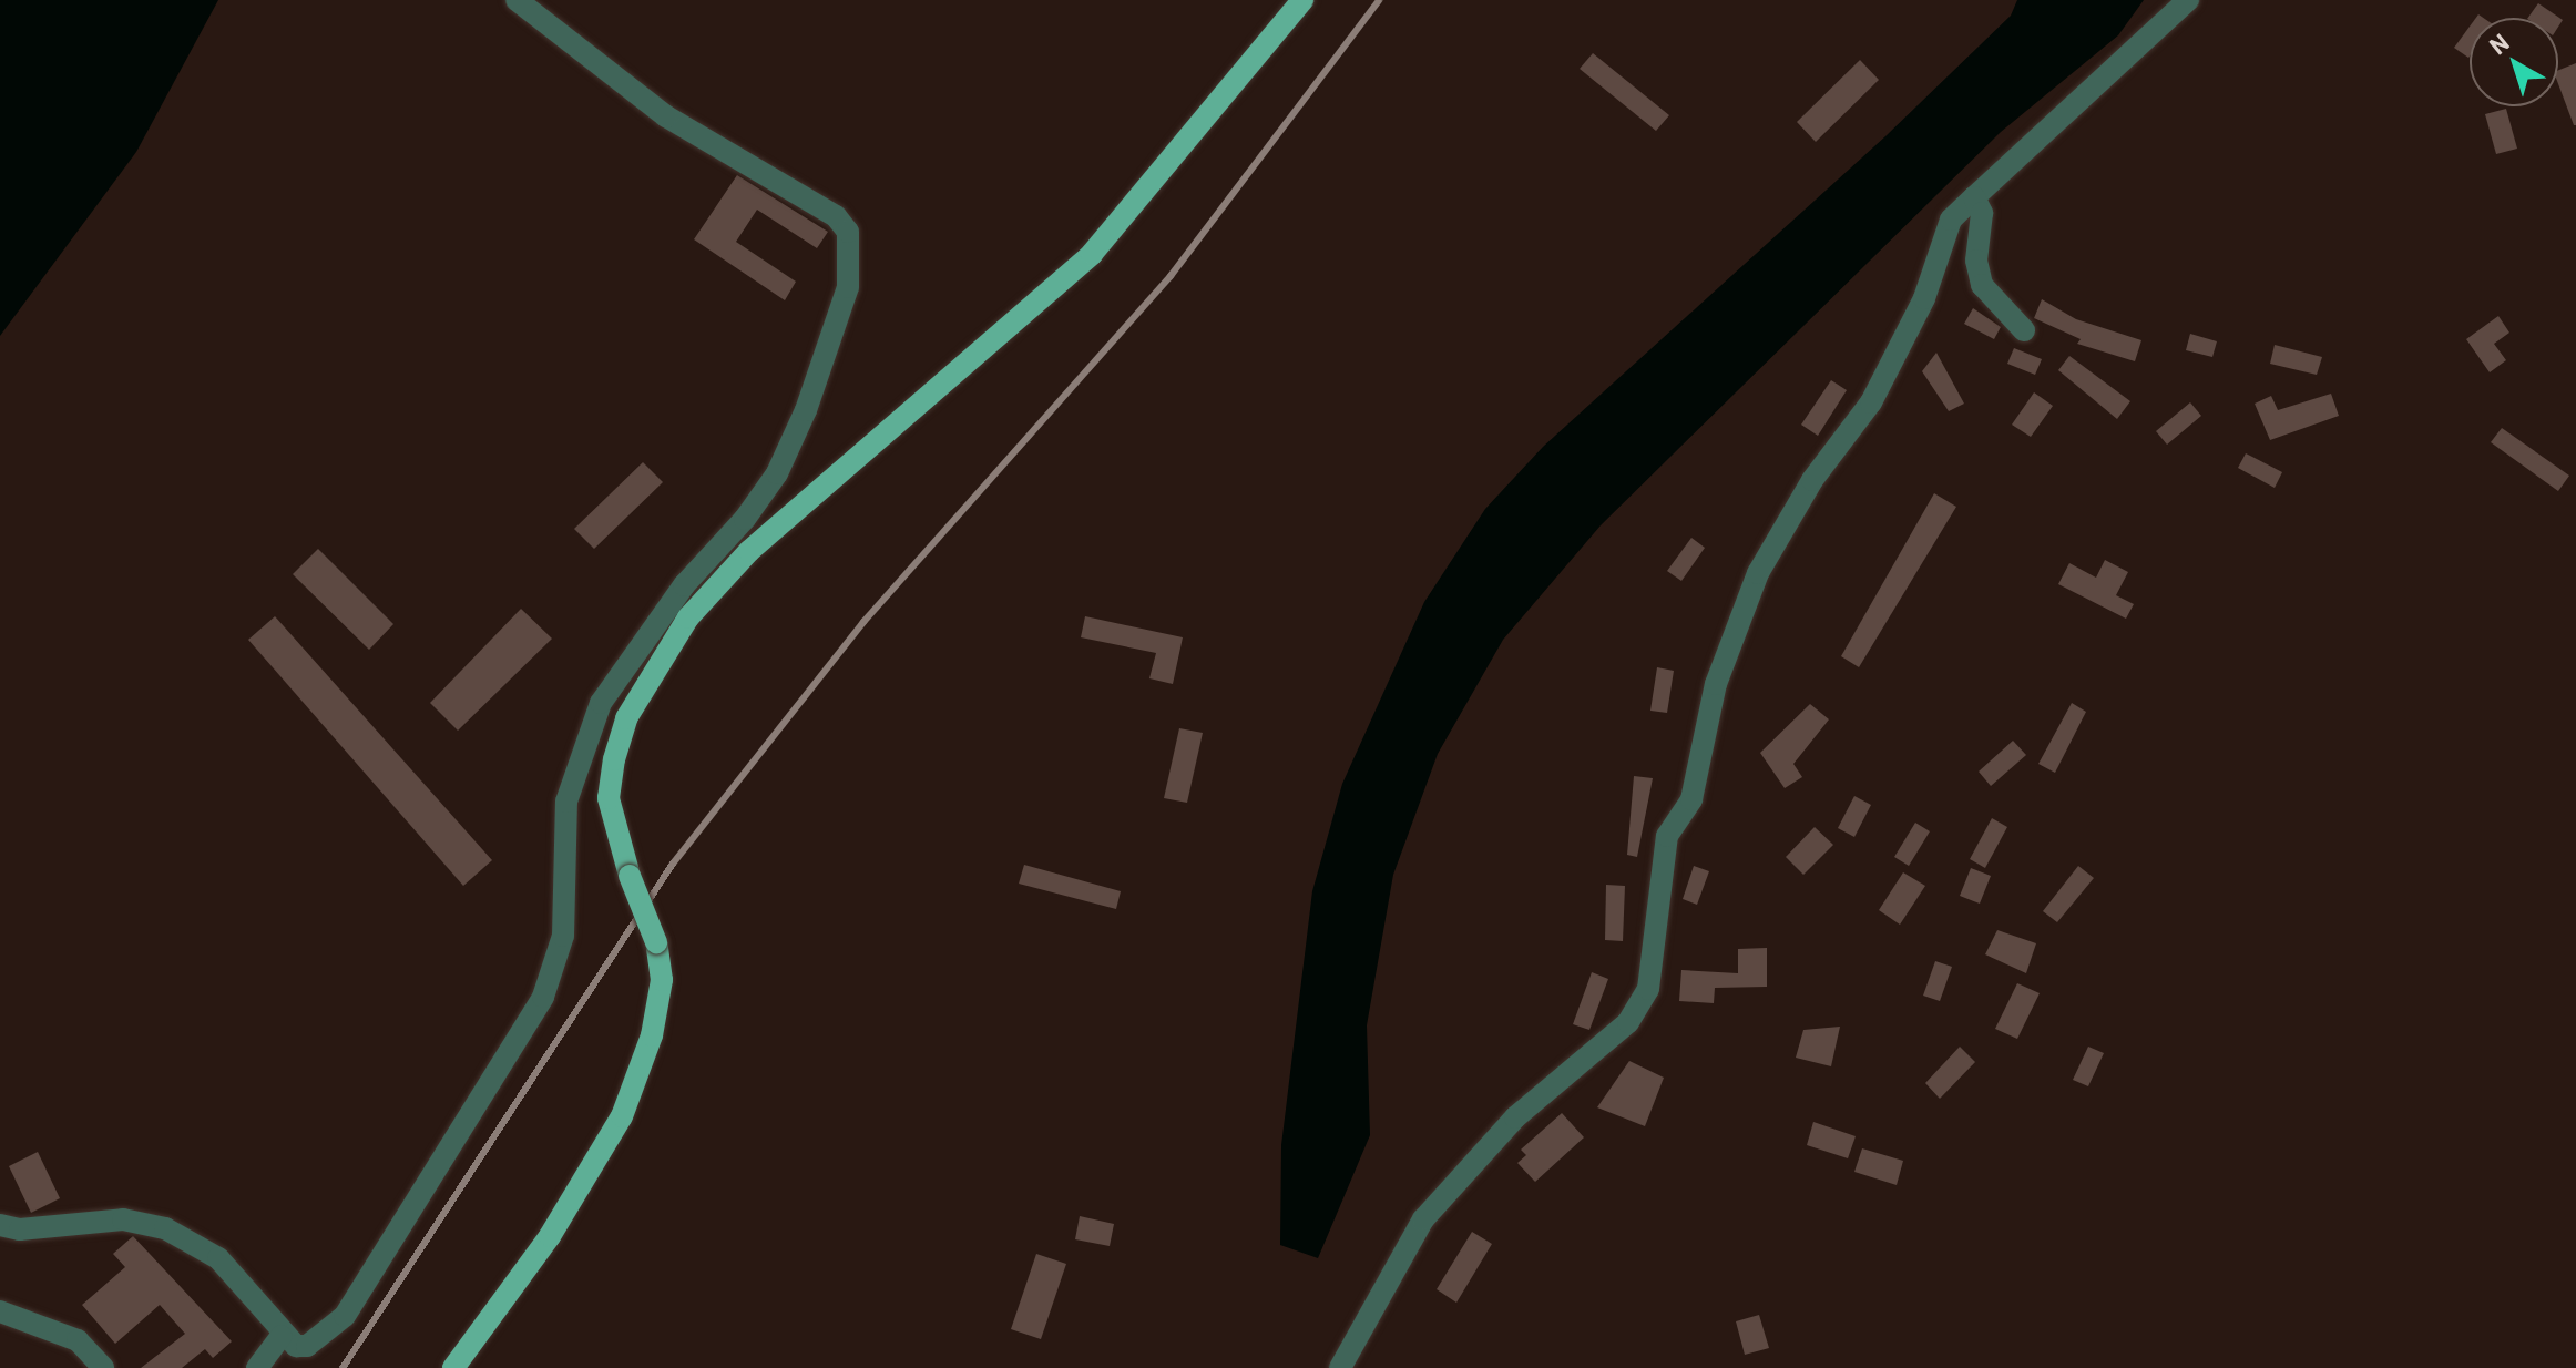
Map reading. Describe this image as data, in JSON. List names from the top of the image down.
{
  "north": "top left"
}
